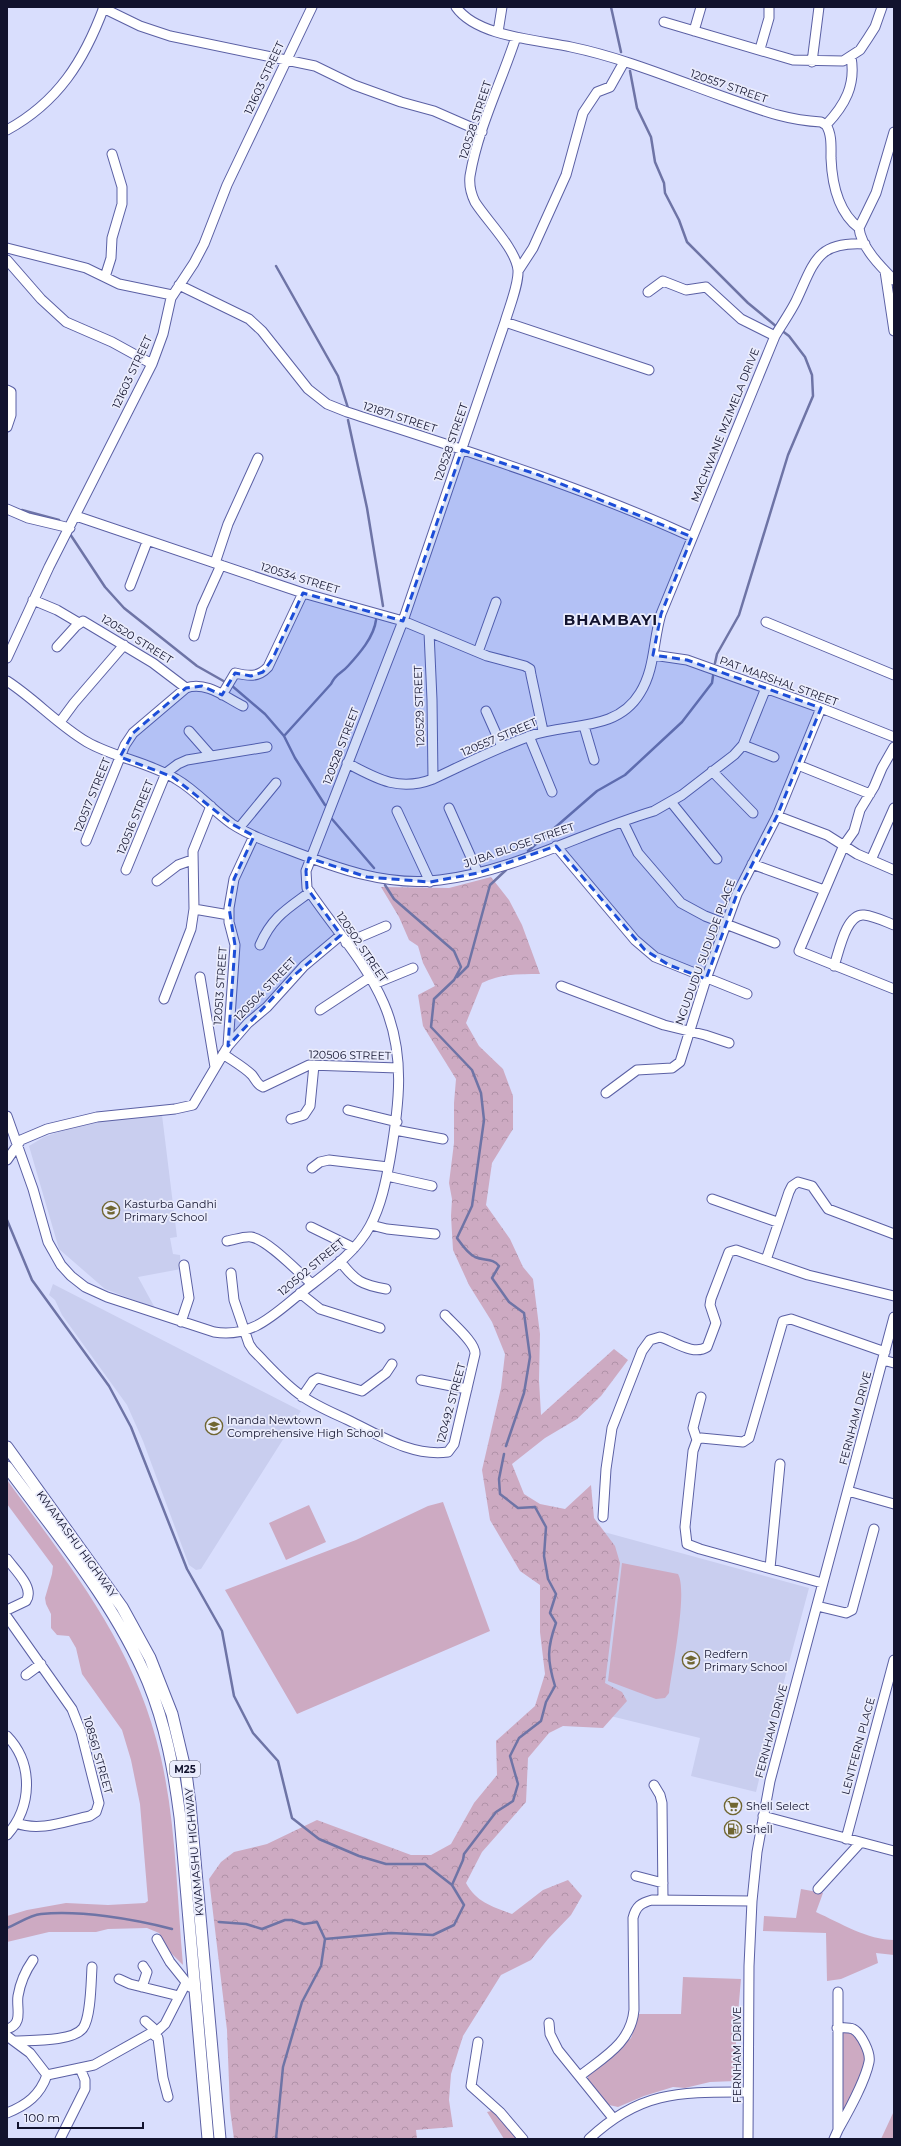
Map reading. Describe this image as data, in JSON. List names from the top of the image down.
{
  "streets": {
    "main road": ["KWAMASHU HIGHWAY", "M25"],
    "street": [
      "121603 STREET",
      "120557 STREET",
      "120528 STREET",
      "121871 STREET",
      "MACHWANE MZIMELA DRIVE",
      "120534 STREET",
      "120520 STREET",
      "PAT MARSHAL STREET",
      "120529 STREET",
      "120517 STREET",
      "120516 STREET",
      "JUBA BLOSE STREET",
      "120502 STREET",
      "NGUDUDU SUDUDE PLACE",
      "120513 STREET",
      "120504 STREET",
      "120506 STREET",
      "120492 STREET",
      "FERNHAM DRIVE",
      "LENTFERN PLACE",
      "108561 STREET"
    ]
  },
  "crossings": [
    ["121603 STREET", "121871 STREET"],
    ["121603 STREET", "120534 STREET"],
    ["121603 STREET", "120520 STREET"],
    ["120557 STREET", "120528 STREET"],
    ["120557 STREET", "MACHWANE MZIMELA DRIVE"],
    ["120557 STREET", "120534 STREET"],
    ["120557 STREET", "PAT MARSHAL STREET"],
    ["120557 STREET", "120529 STREET"],
    ["120528 STREET", "121871 STREET"],
    ["120528 STREET", "120534 STREET"],
    ["120528 STREET", "JUBA BLOSE STREET"],
    ["120528 STREET", "120502 STREET"],
    ["121871 STREET", "MACHWANE MZIMELA DRIVE"],
    ["MACHWANE MZIMELA DRIVE", "PAT MARSHAL STREET"],
    ["120534 STREET", "120529 STREET"],
    ["120520 STREET", "120517 STREET"],
    ["PAT MARSHAL STREET", "JUBA BLOSE STREET"],
    ["PAT MARSHAL STREET", "NGUDUDU SUDUDE PLACE"],
    ["120517 STREET", "JUBA BLOSE STREET"],
    ["120516 STREET", "JUBA BLOSE STREET"],
    ["JUBA BLOSE STREET", "120502 STREET"],
    ["JUBA BLOSE STREET", "120513 STREET"],
    ["120502 STREET", "120504 STREET"],
    ["120502 STREET", "120506 STREET"],
    ["120502 STREET", "120492 STREET"],
    ["120513 STREET", "120504 STREET"],
    ["120513 STREET", "120506 STREET"],
    ["120504 STREET", "120506 STREET"]
  ],
  "districts": ["BHAMBAYI"],
  "places": {
    "school or university": ["Kasturba Gandhi Primary School", "Inanda Newtown Comprehensive High School", "Redfern Primary School"],
    "supermarket": ["Shell Select"],
    "fuel station": ["Shell"]
  },
  "scale_bar": "100 m"
}
